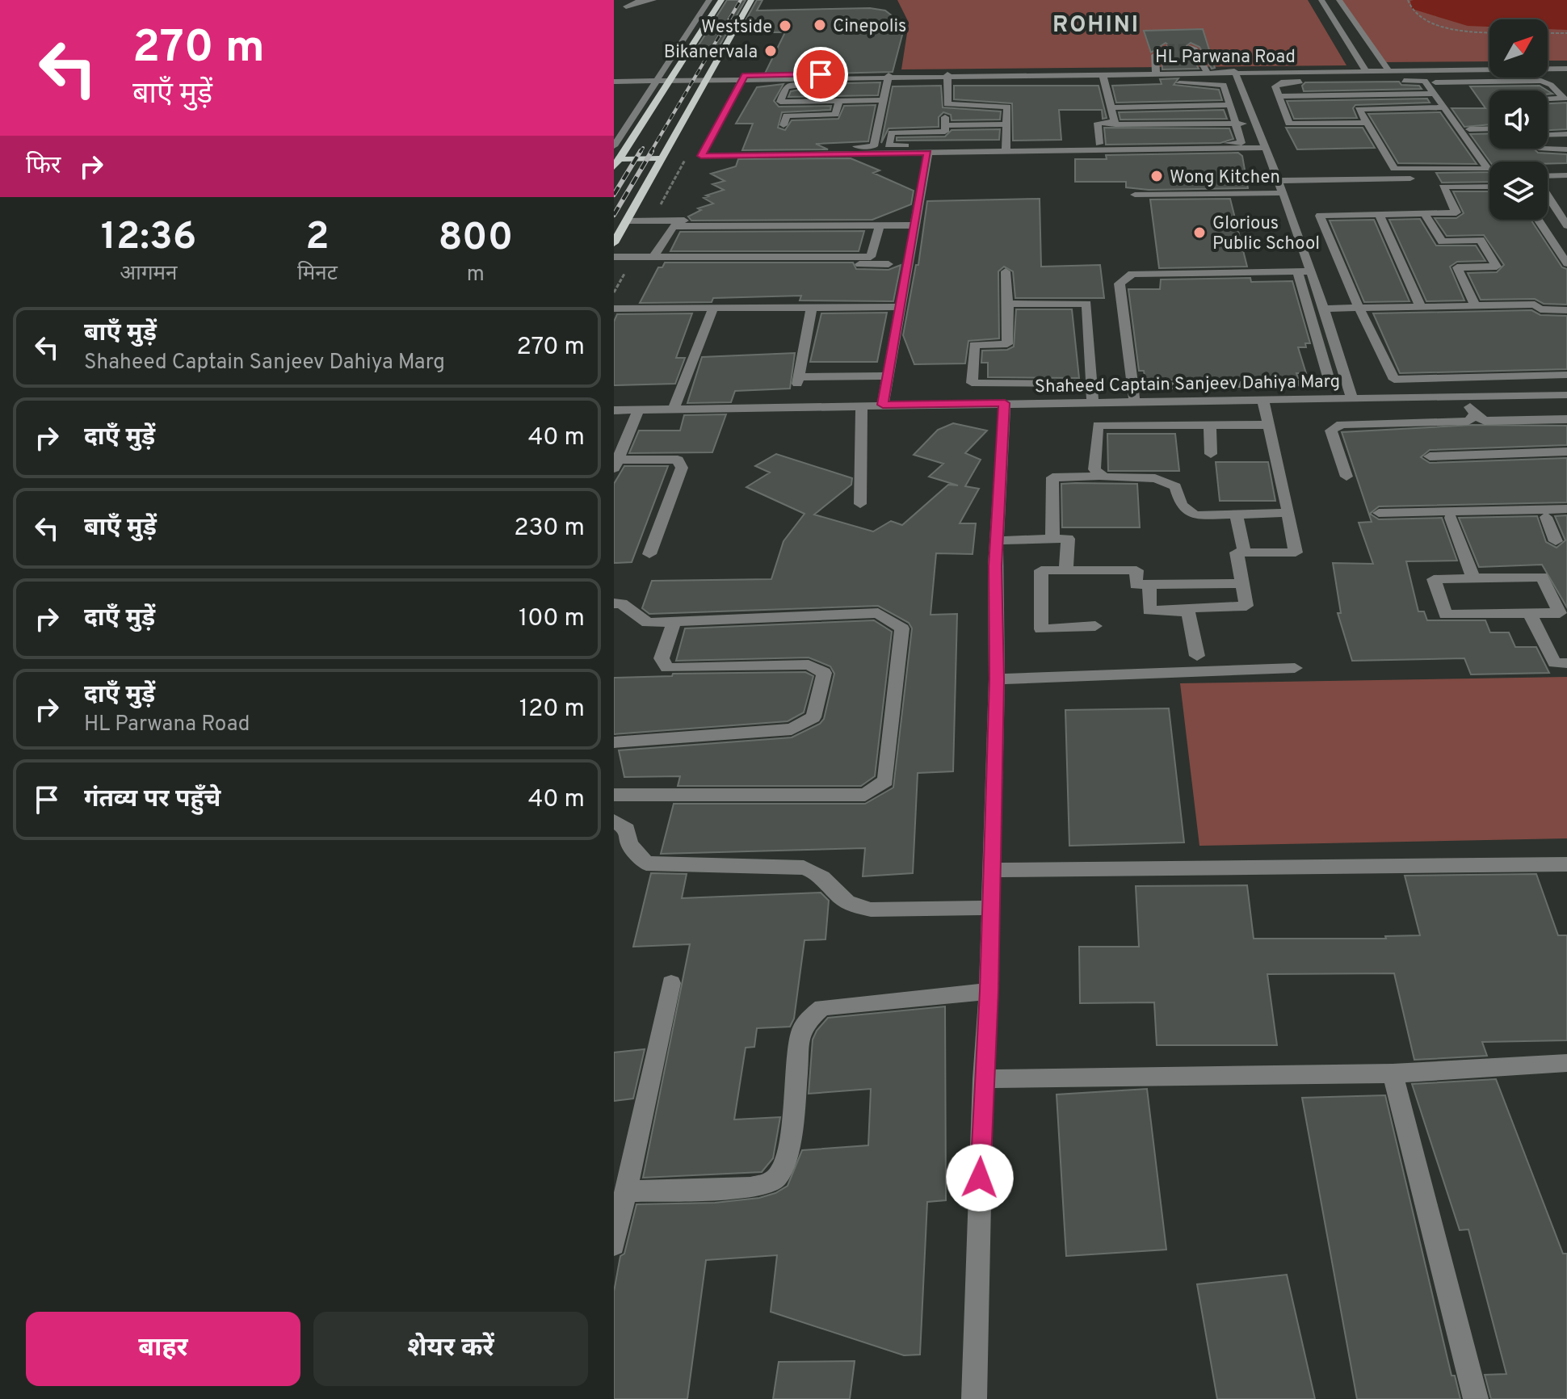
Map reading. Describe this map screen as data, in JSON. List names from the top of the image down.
{
  "streets": {
    "street": ["HL Parwana Road", "Shaheed Captain Sanjeev Dahiya Marg"]
  },
  "districts": ["ROHINI"],
  "places": [
    "Cinepolis",
    "Westside",
    "Bikanervala",
    "Wong Kitchen",
    "Glorious Public School"
  ],
  "north": "top right",
  "page": {
    "turn": ["270 m", "बाएँ मुड़ें"],
    "then": "फिर",
    "eta": [
      "12:36",
      "आगमन",
      "2",
      "मिनट",
      "800",
      "m"
    ],
    "list": [
      {
        "name": "बाएँ मुड़ें",
        "note": "Shaheed Captain Sanjeev Dahiya Marg",
        "value": "270 m"
      },
      {
        "name": "दाएँ मुड़ें",
        "value": "40 m"
      },
      {
        "name": "बाएँ मुड़ें",
        "value": "230 m"
      },
      {
        "name": "दाएँ मुड़ें",
        "value": "100 m"
      },
      {
        "name": "दाएँ मुड़ें",
        "note": "HL Parwana Road",
        "value": "120 m"
      },
      {
        "name": "गंतव्य पर पहुँचे",
        "value": "40 m"
      }
    ],
    "buttons": ["बाहर", "शेयर करें"]
  }
}
